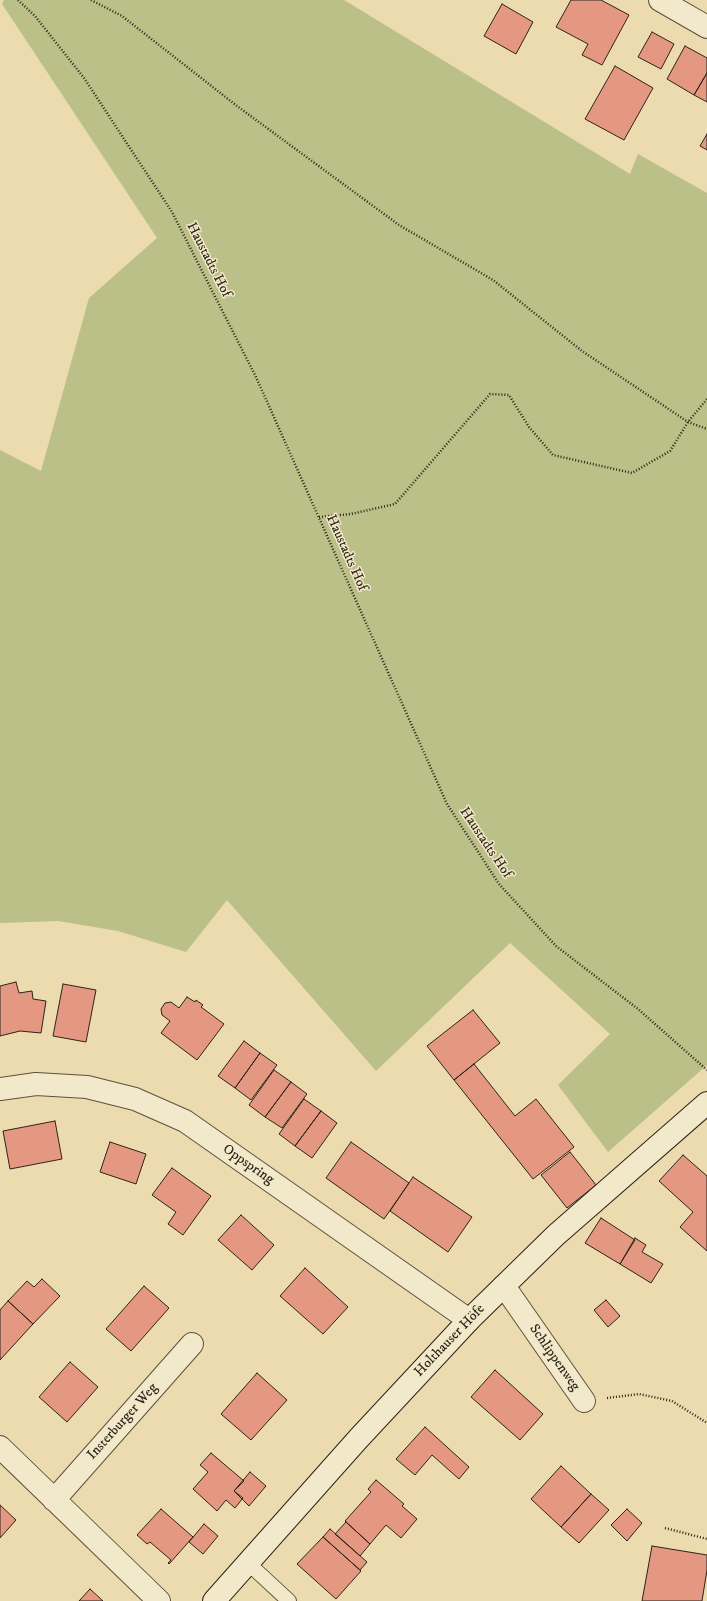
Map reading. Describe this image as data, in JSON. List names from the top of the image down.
{
  "streets": {
    "street": [
      "Oppspring",
      "Holthauser Höfe",
      "Schlippenweg",
      "Insterburger Weg"
    ],
    "path": ["Haustadts Hof"]
  },
  "crossings": [
    ["Oppspring", "Holthauser Höfe"],
    ["Holthauser Höfe", "Schlippenweg"]
  ]
}
